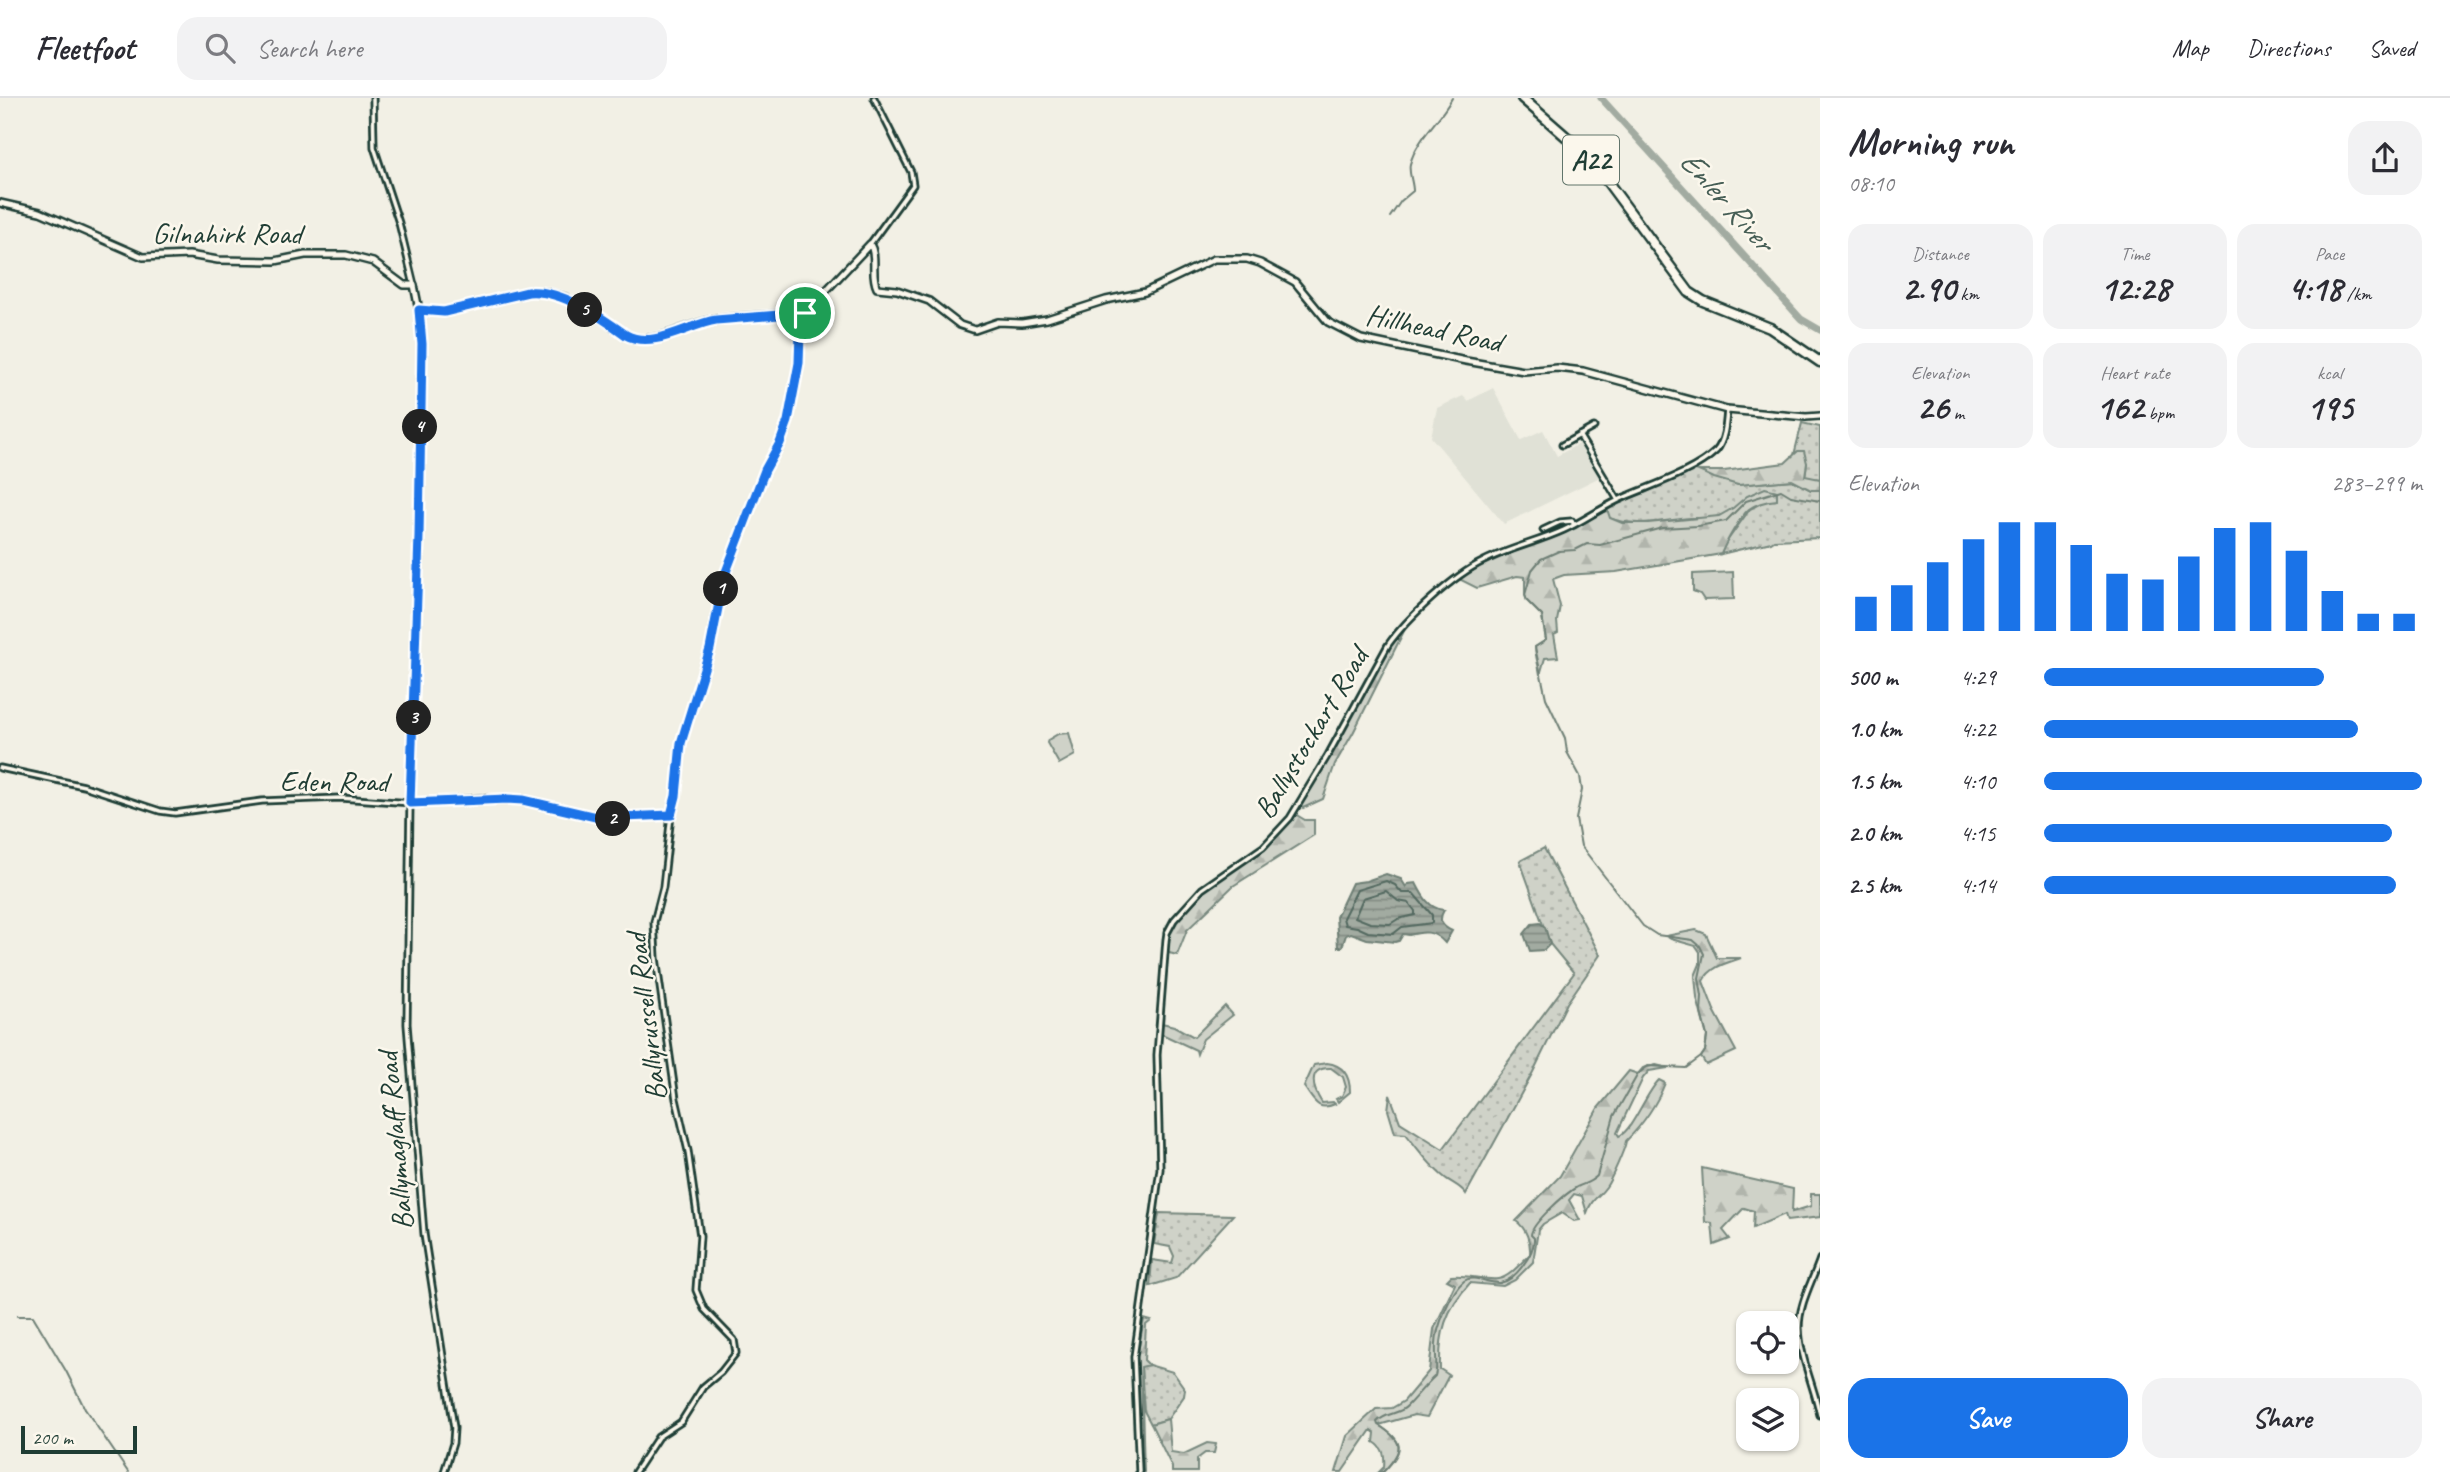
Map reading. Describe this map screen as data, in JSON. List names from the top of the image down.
{
  "streets": {
    "highway": ["A22"],
    "street": [
      "Gilnahirk Road",
      "Hillhead Road",
      "Ballystockart Road",
      "Eden Road",
      "Ballyrussell Road",
      "Ballymaglaff Road"
    ]
  },
  "crossings": [
    ["Hillhead Road", "Ballystockart Road"],
    ["Eden Road", "Ballyrussell Road"],
    ["Eden Road", "Ballymaglaff Road"]
  ],
  "water": ["Enler River"],
  "scale_bar": "200 m",
  "page": {
    "header": "Fleetfoot",
    "search": "Search here",
    "nav": ["Map", "Directions", "Saved"],
    "heading": ["Morning run", "08:10"],
    "stats": [
      ["Distance", "2.90 km"],
      ["Time", "12:28"],
      ["Pace", "4:18 /km"],
      ["Elevation", "26 m"],
      ["Heart rate", "162 bpm"],
      ["kcal", "195"]
    ],
    "pins": [
      "5",
      "4",
      "1",
      "3",
      "2"
    ],
    "chart": ["Elevation", "283–299 m"],
    "list": [
      {
        "name": "500 m",
        "note": "4:29"
      },
      {
        "name": "1.0 km",
        "note": "4:22"
      },
      {
        "name": "1.5 km",
        "note": "4:10"
      },
      {
        "name": "2.0 km",
        "note": "4:15"
      },
      {
        "name": "2.5 km",
        "note": "4:14"
      }
    ],
    "buttons": ["Save", "Share"],
    "scale": "200 m"
  }
}
